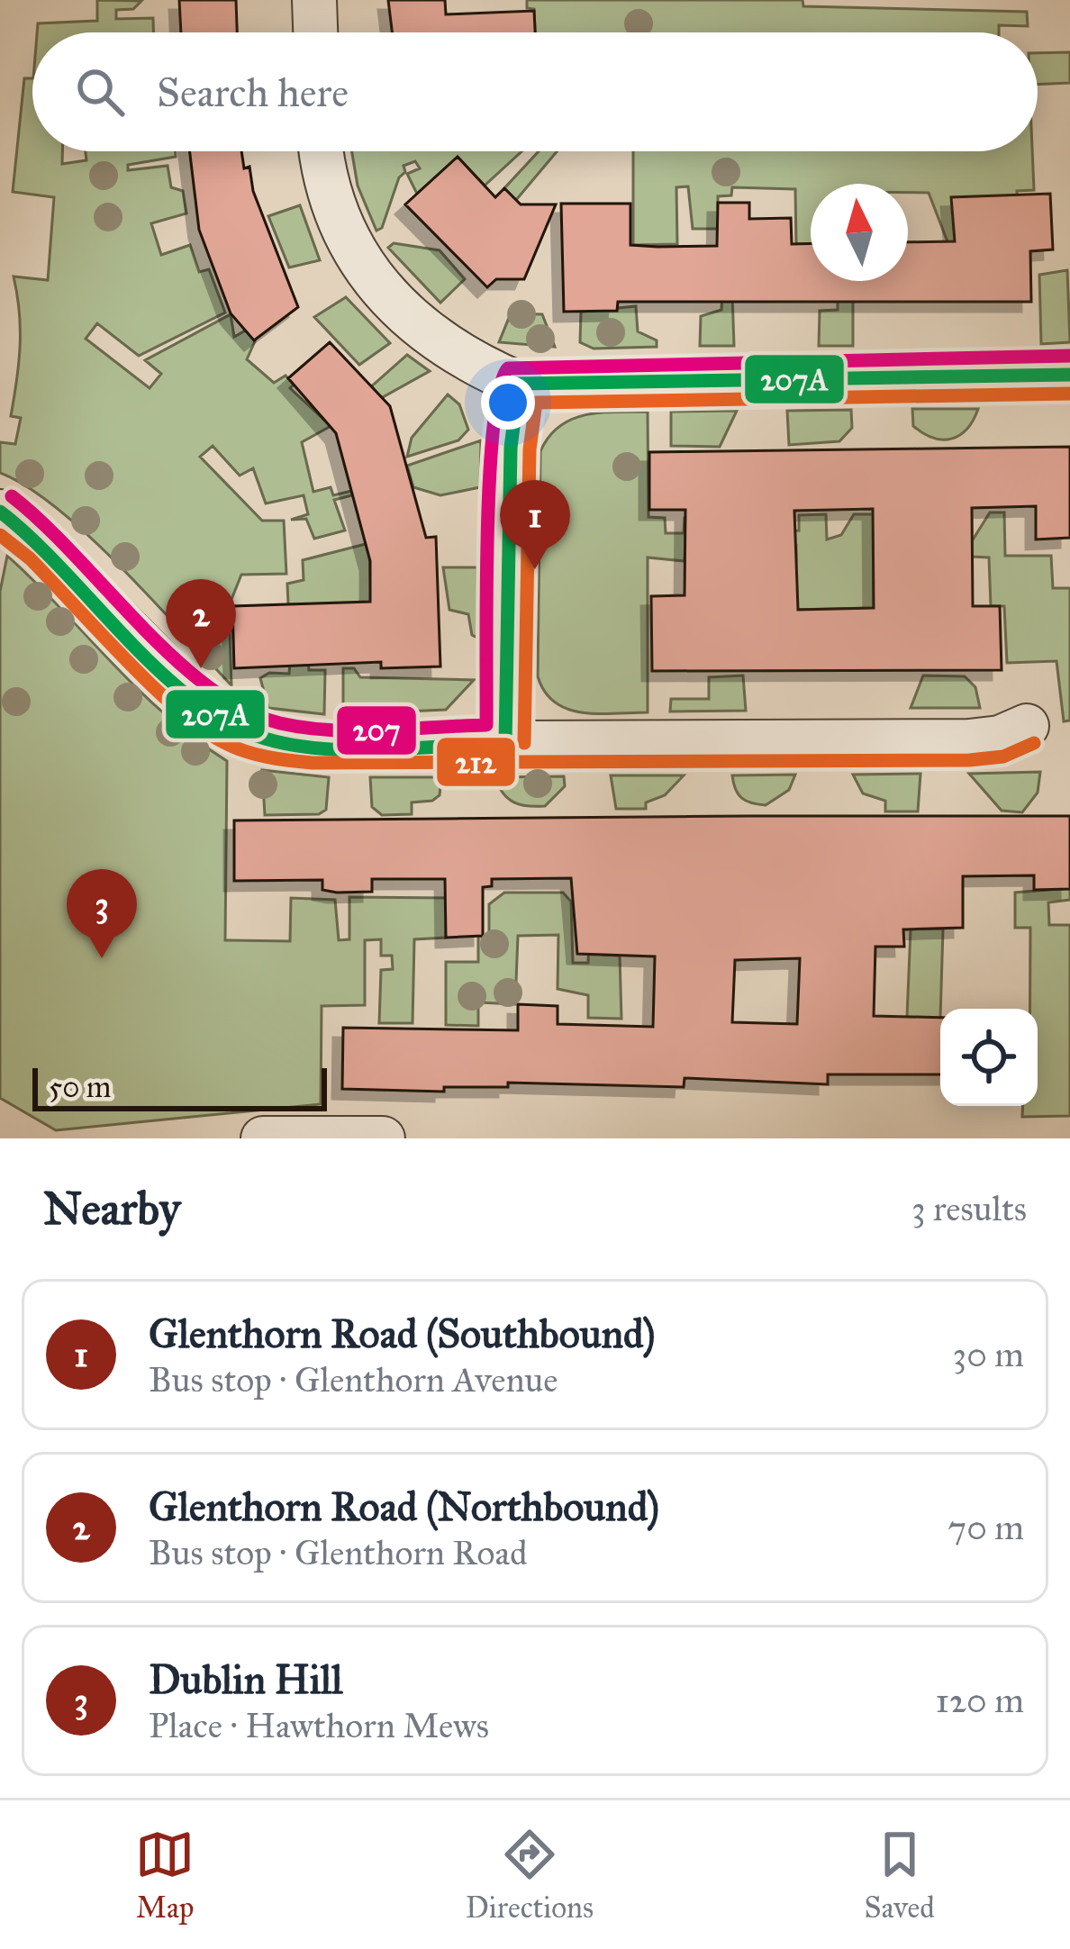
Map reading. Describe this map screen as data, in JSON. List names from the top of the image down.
{
  "lines": ["transit line 207", "transit line 207A", "transit line 212"],
  "scale_bar": "50 m",
  "north": "top",
  "page": {
    "search": "Search here",
    "pins": ["1", "2", "3"],
    "scale": "50 m",
    "heading": ["Nearby", "3 results"],
    "list": [
      {
        "mark": "1",
        "name": "Glenthorn Road (Southbound)",
        "note": "Bus stop · Glenthorn Avenue",
        "value": "30 m"
      },
      {
        "mark": "2",
        "name": "Glenthorn Road (Northbound)",
        "note": "Bus stop · Glenthorn Road",
        "value": "70 m"
      },
      {
        "mark": "3",
        "name": "Dublin Hill",
        "note": "Place · Hawthorn Mews",
        "value": "120 m"
      }
    ],
    "nav": ["Map", "Directions", "Saved"]
  }
}
